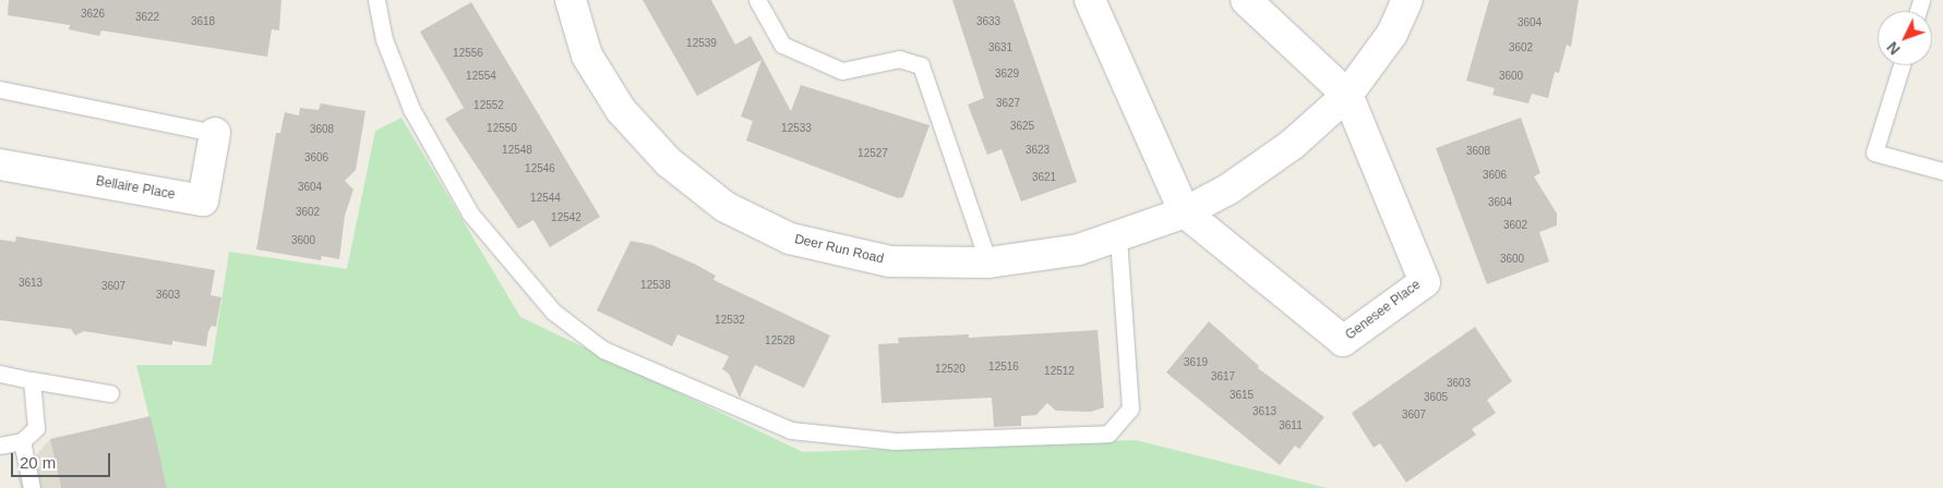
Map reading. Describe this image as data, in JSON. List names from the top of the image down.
{
  "streets": {
    "street": ["Bellaire Place", "Deer Run Road", "Genesee Place"]
  },
  "crossings": [
    ["Deer Run Road", "Genesee Place"]
  ],
  "house_numbers": [
    "3626",
    "3622",
    "3618",
    "3633",
    "3604",
    "12539",
    "3631",
    "3602",
    "12556",
    "3629",
    "12554",
    "3600",
    "3627",
    "12552",
    "3625",
    "12550",
    "12533",
    "3608",
    "12548",
    "3623",
    "3608",
    "12527",
    "3606",
    "12546",
    "3606",
    "3621",
    "3604",
    "12544",
    "3604",
    "3602",
    "12542",
    "3602",
    "3600",
    "3600",
    "3613",
    "12538",
    "3607",
    "3603",
    "12532",
    "12528",
    "3619",
    "12516",
    "12520",
    "12512",
    "3617",
    "3603",
    "3615",
    "3605",
    "3613",
    "3607",
    "3611"
  ],
  "scale_bar": "20 m",
  "north": "bottom left"
}
